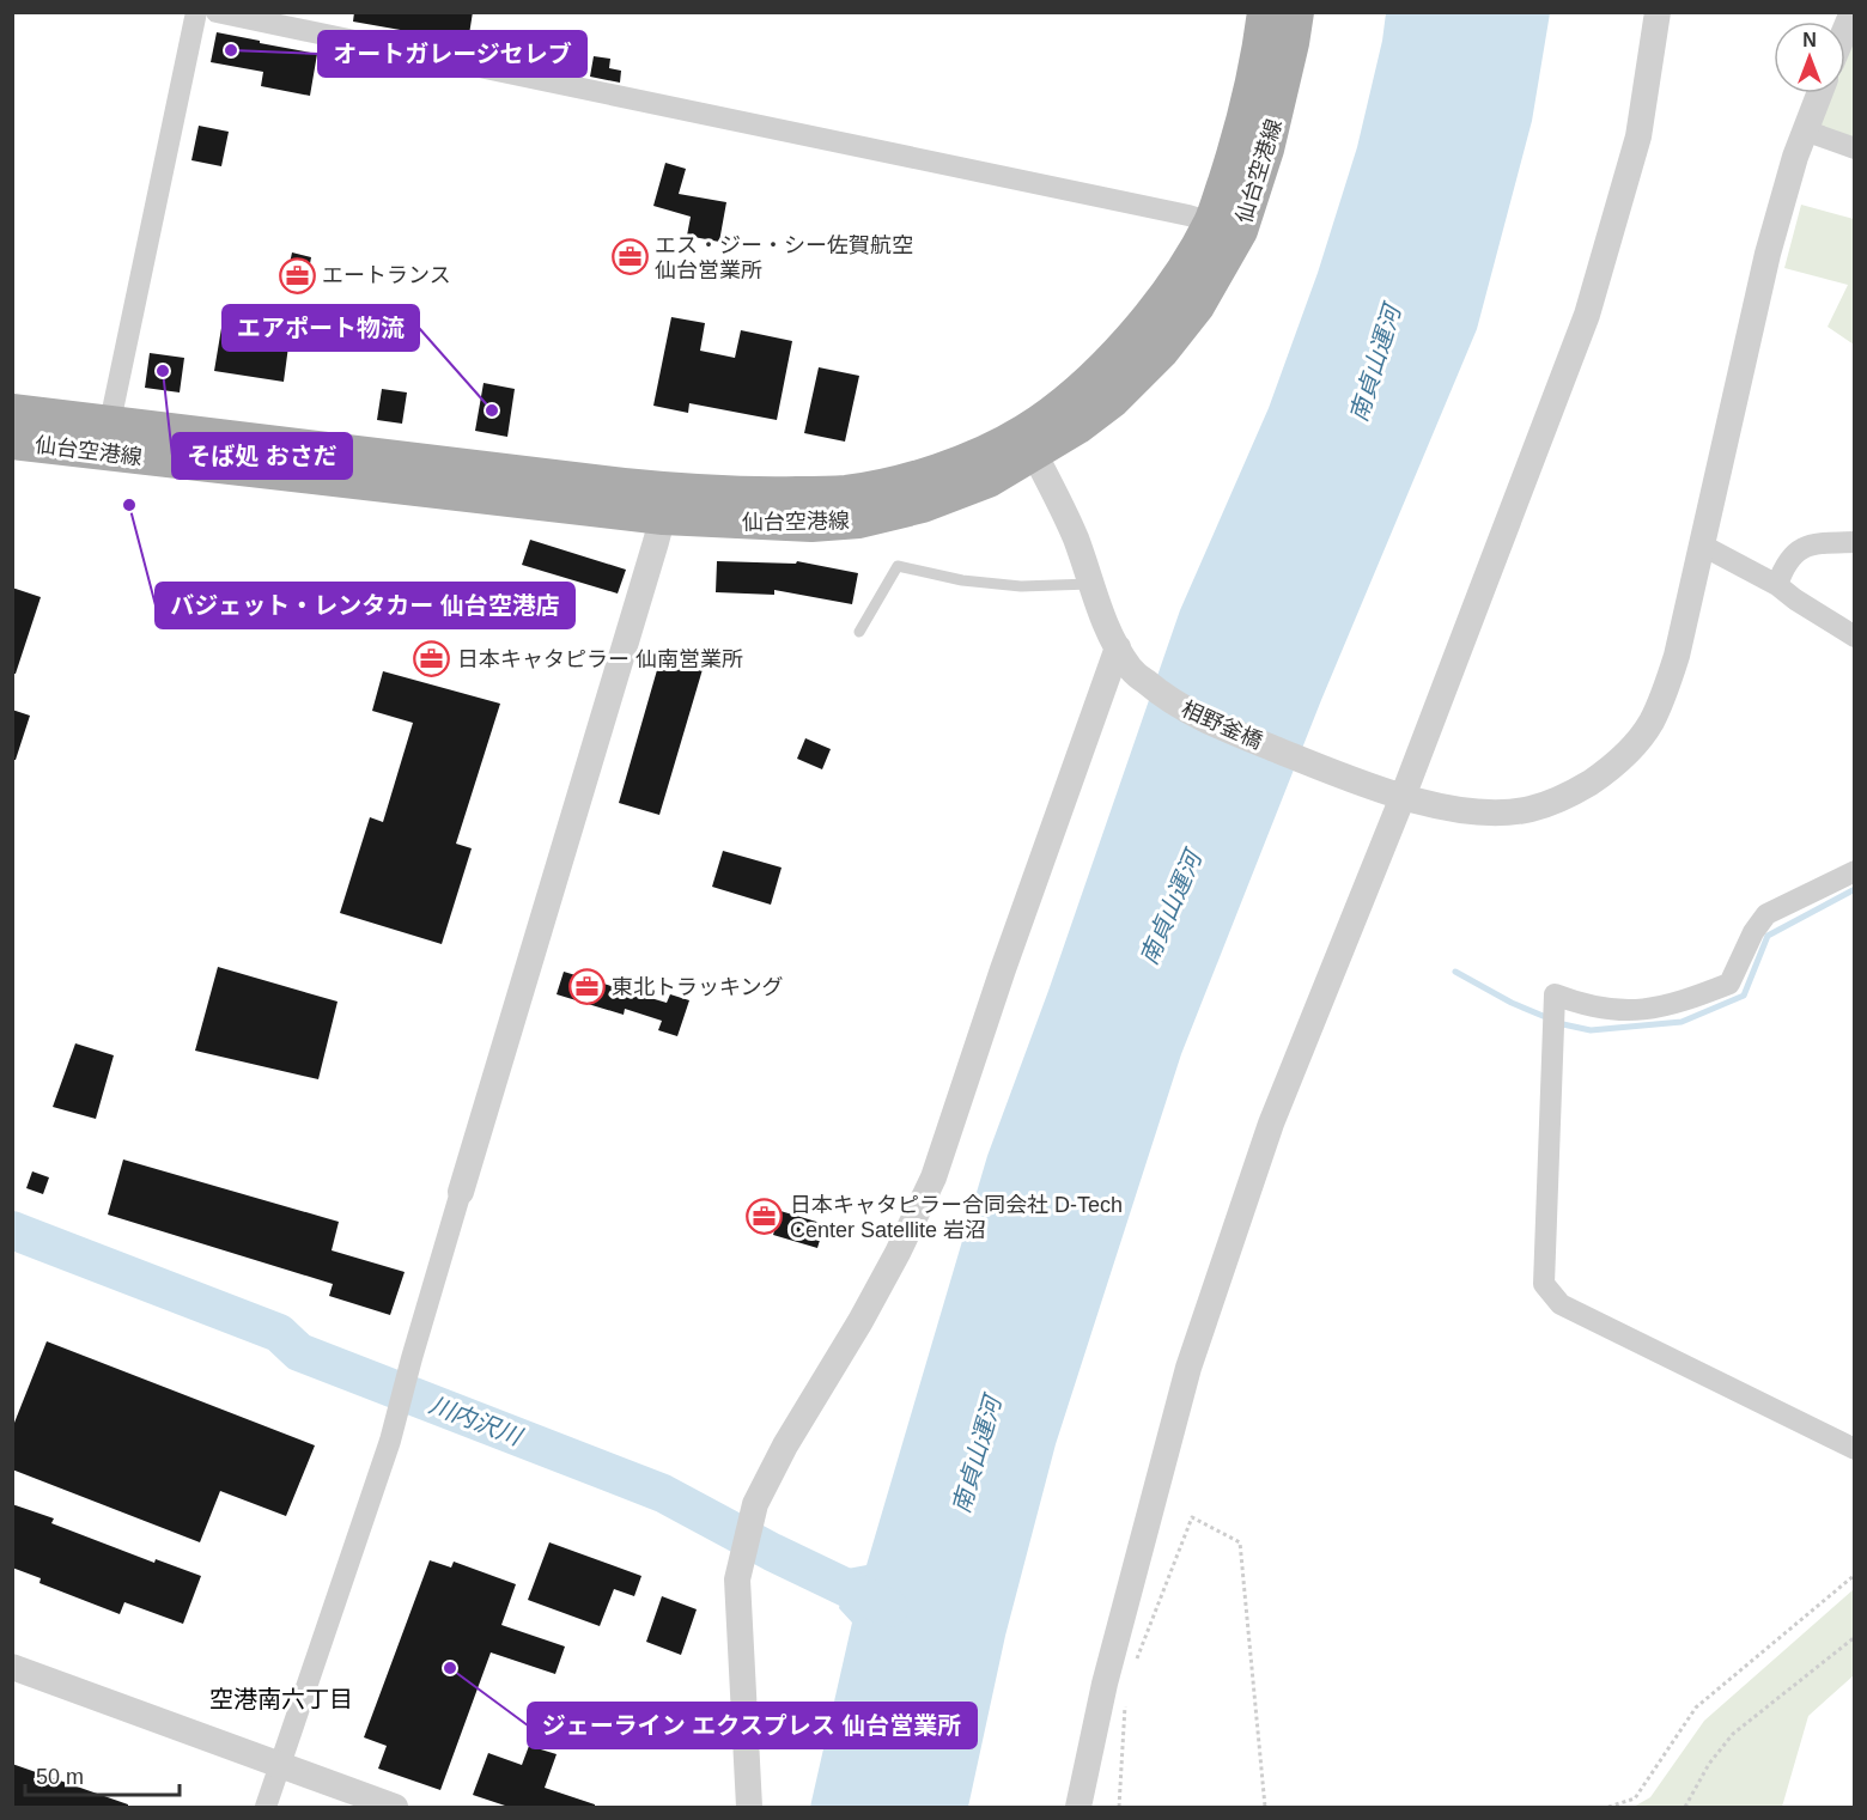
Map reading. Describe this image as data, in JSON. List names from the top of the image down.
{
  "streets": {
    "main road": ["仙台空港線"],
    "street": ["相野釜橋"]
  },
  "districts": ["空港南六丁目"],
  "water": ["南貞山運河", "川内沢川"],
  "places": {
    "other": [
      "オートガレージセレブ",
      "そば処 おさだ",
      "エアポート物流",
      "バジェット・レンタカー 仙台空港店",
      "ジェーライン エクスプレス 仙台営業所"
    ],
    "office": [
      "エス・ジー・シー佐賀航空 仙台営業所",
      "エートランス",
      "日本キャタピラー 仙南営業所",
      "東北トラッキング",
      "日本キャタピラー合同会社 D-Tech Center Satellite 岩沼"
    ]
  },
  "scale_bar": "50 m",
  "north": "top"
}
